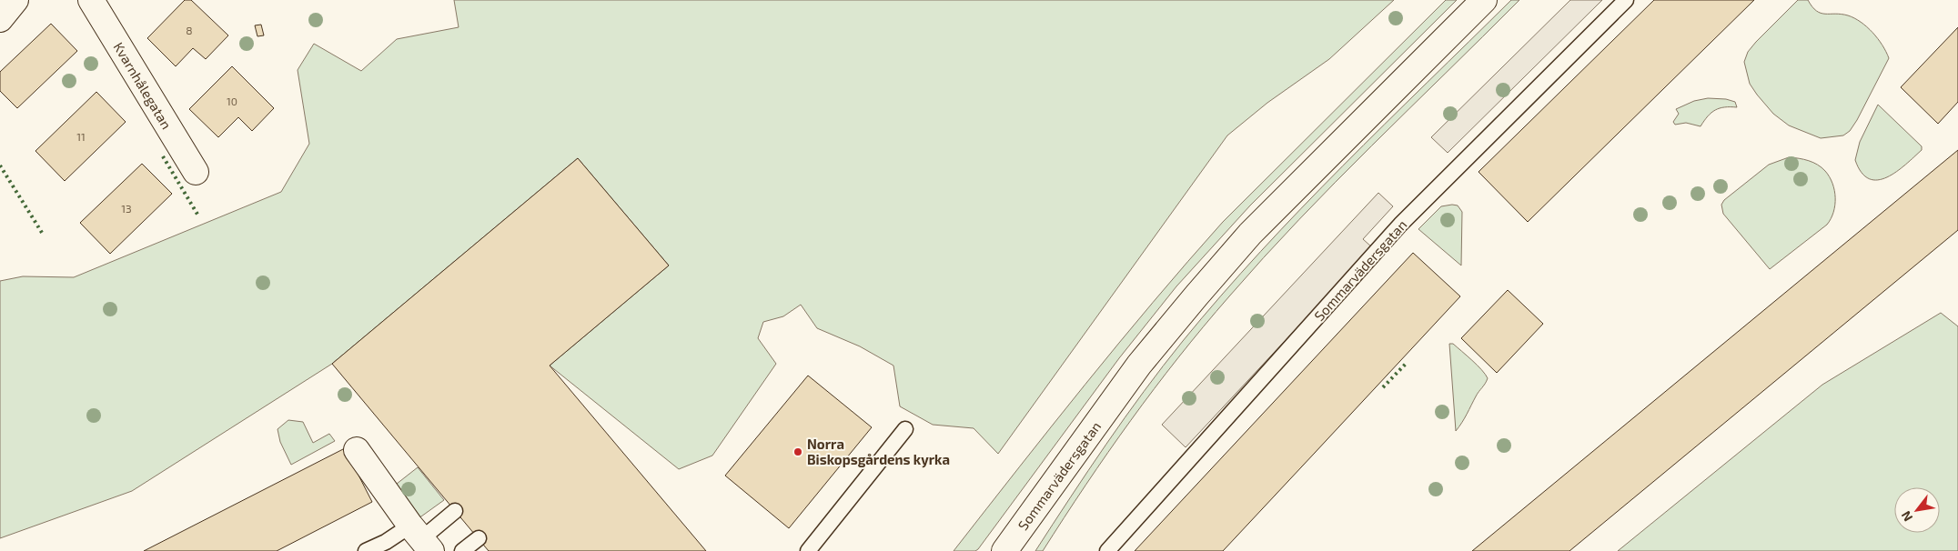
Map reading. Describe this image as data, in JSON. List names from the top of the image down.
{
  "streets": {
    "street": ["Kvarnhålegatan", "Sommarvädersgatan"]
  },
  "places": ["Norra Biskopsgårdens kyrka"],
  "house_numbers": [
    "8",
    "10",
    "11",
    "13"
  ],
  "north": "bottom left"
}
